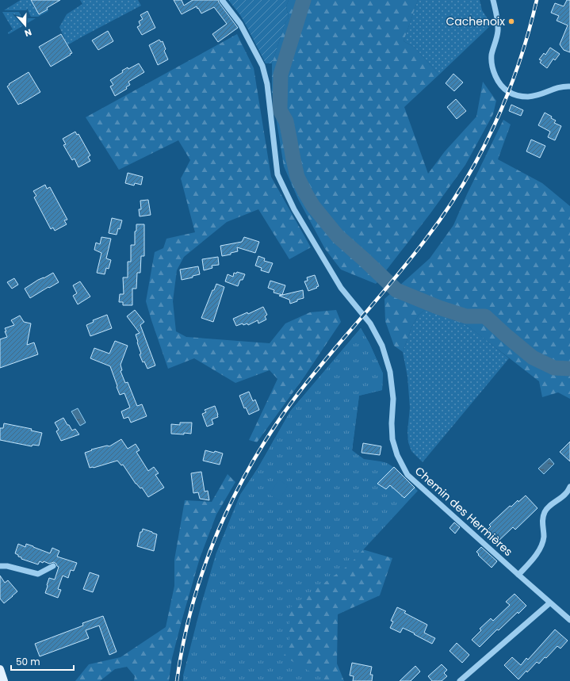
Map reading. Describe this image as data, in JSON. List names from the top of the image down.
{
  "streets": {
    "street": ["Chemin des Hermières"]
  },
  "places": ["Cachenoix"],
  "scale_bar": "50 m",
  "north": "bottom"
}
